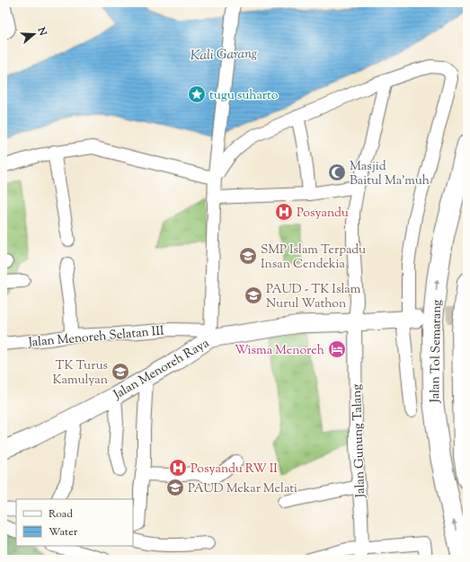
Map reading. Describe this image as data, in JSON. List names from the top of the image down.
{
  "streets": {
    "highway": ["Jalan Tol Semarang"],
    "main road": ["Jalan Menoreh Raya"],
    "street": ["Jalan Menoreh Selatan III", "Jalan Gunung Talang"]
  },
  "crossings": [
    ["Jalan Menoreh Selatan III", "Jalan Menoreh Raya"],
    ["Jalan Menoreh Raya", "Jalan Gunung Talang"]
  ],
  "water": ["Kali Garang"],
  "places": {
    "place": ["tugu suharto"],
    "mosque": ["Masjid Baitul Ma'muh"],
    "hospital": ["Posyandu", "Posyandu RW II"],
    "school or university": [
      "SMP Islam Terpadu Insan Cendekia",
      "PAUD - TK Islam Nurul Wathon",
      "TK Turus Kamulyan",
      "PAUD Mekar Melati"
    ],
    "hotel": ["Wisma Menoreh"]
  },
  "legend": ["Road", "Water"],
  "north": "right"
}
